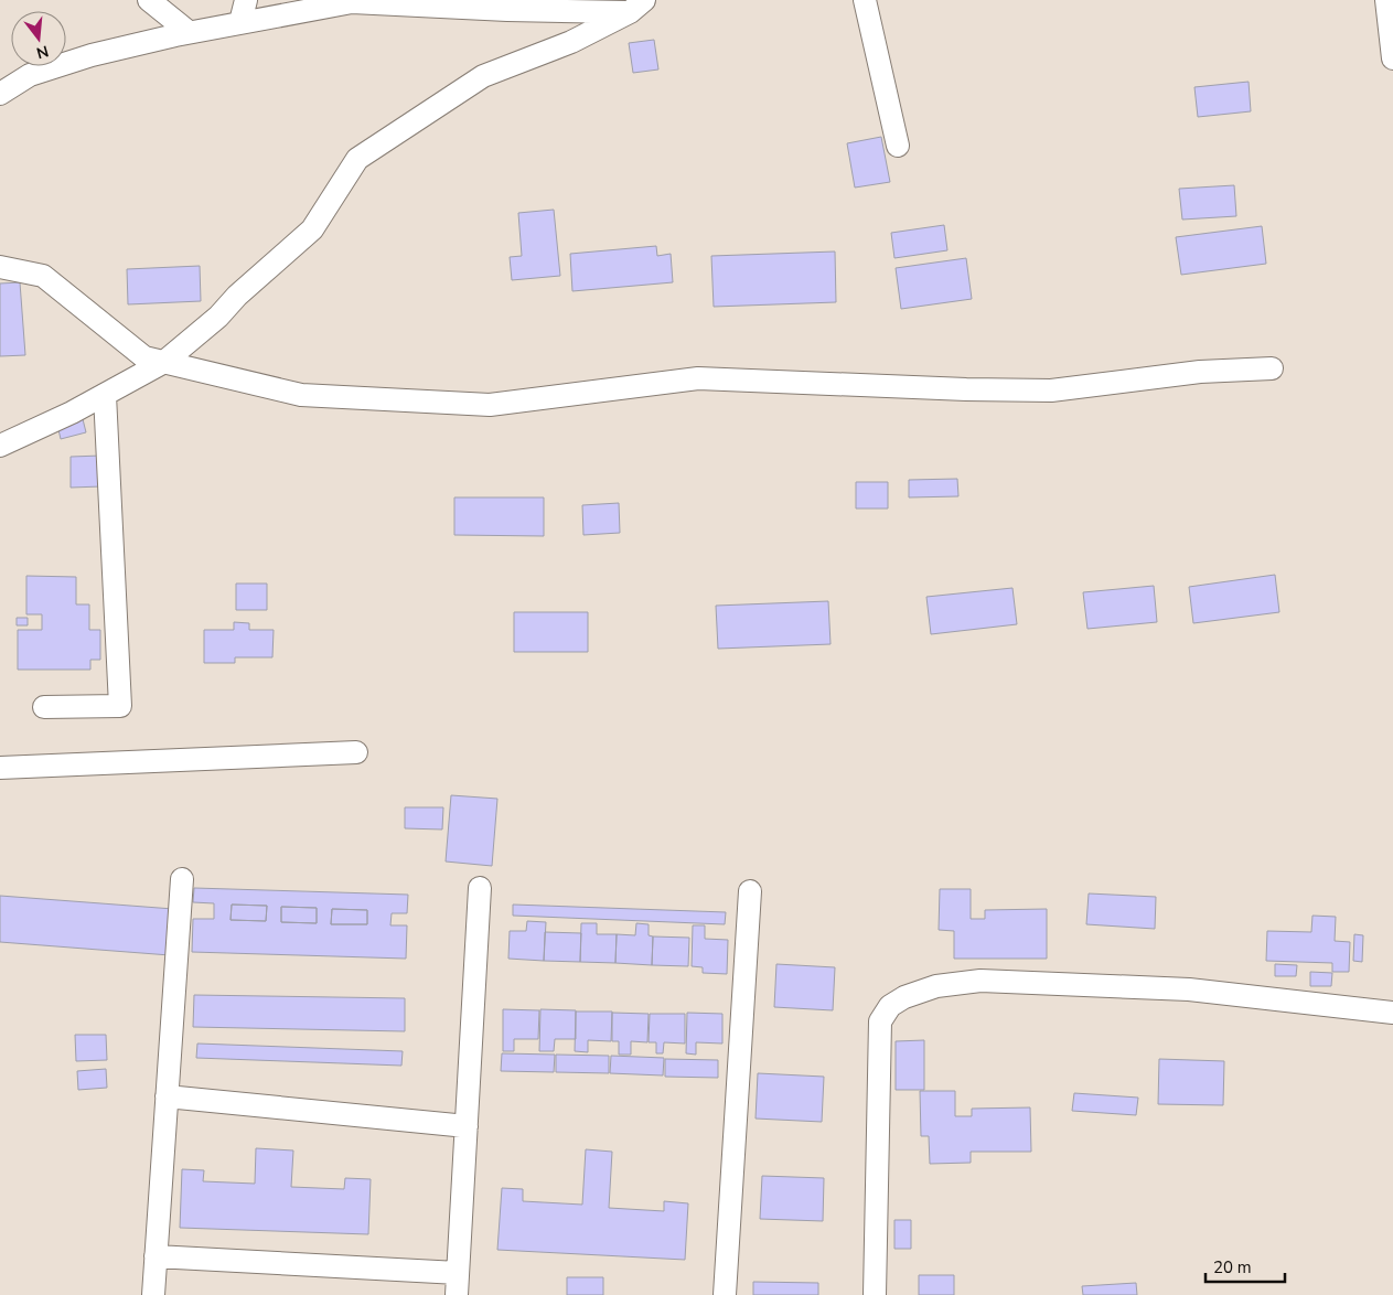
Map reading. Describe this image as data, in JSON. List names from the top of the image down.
{
  "scale_bar": "20 m",
  "north": "bottom"
}
